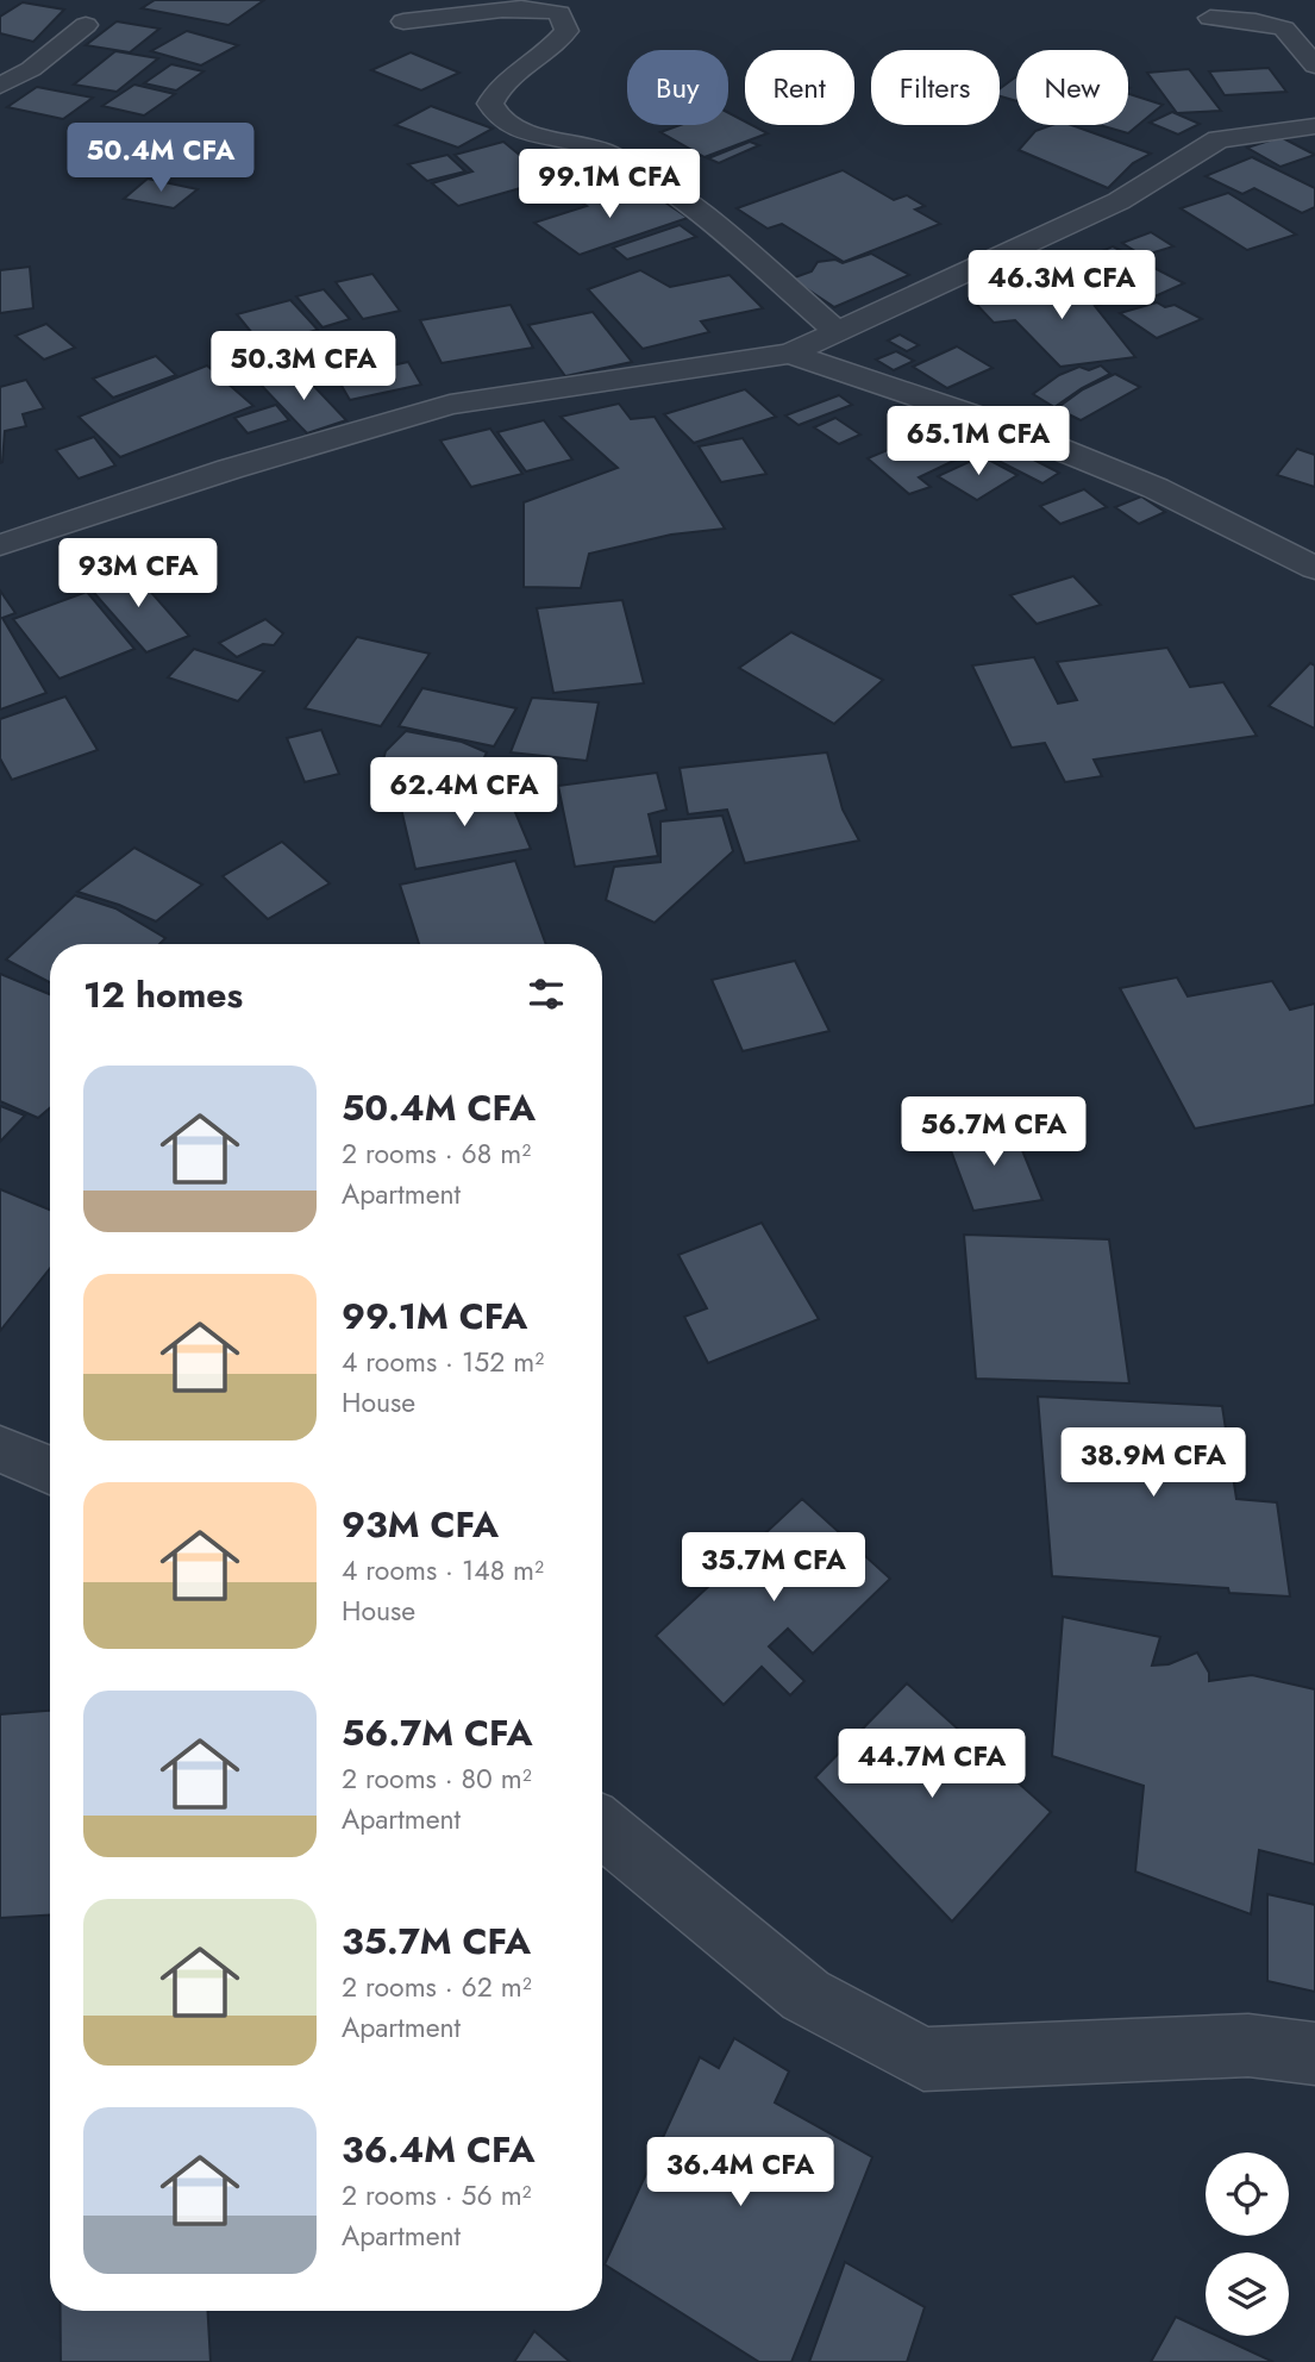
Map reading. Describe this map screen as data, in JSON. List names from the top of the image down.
{
  "page": {
    "chip": [
      "Buy",
      "Rent",
      "Filters",
      "New"
    ],
    "price": [
      "50.4M CFA",
      "99.1M CFA",
      "46.3M CFA",
      "50.3M CFA",
      "65.1M CFA",
      "93M CFA",
      "62.4M CFA",
      "56.7M CFA",
      "38.9M CFA",
      "35.7M CFA",
      "44.7M CFA",
      "36.4M CFA"
    ],
    "heading": "12 homes",
    "list": [
      {
        "name": "50.4M CFA",
        "note": "2 rooms · 68 m² · Apartment"
      },
      {
        "name": "99.1M CFA",
        "note": "4 rooms · 152 m² · House"
      },
      {
        "name": "93M CFA",
        "note": "4 rooms · 148 m² · House"
      },
      {
        "name": "56.7M CFA",
        "note": "2 rooms · 80 m² · Apartment"
      },
      {
        "name": "35.7M CFA",
        "note": "2 rooms · 62 m² · Apartment"
      },
      {
        "name": "36.4M CFA",
        "note": "2 rooms · 56 m² · Apartment"
      }
    ]
  }
}
